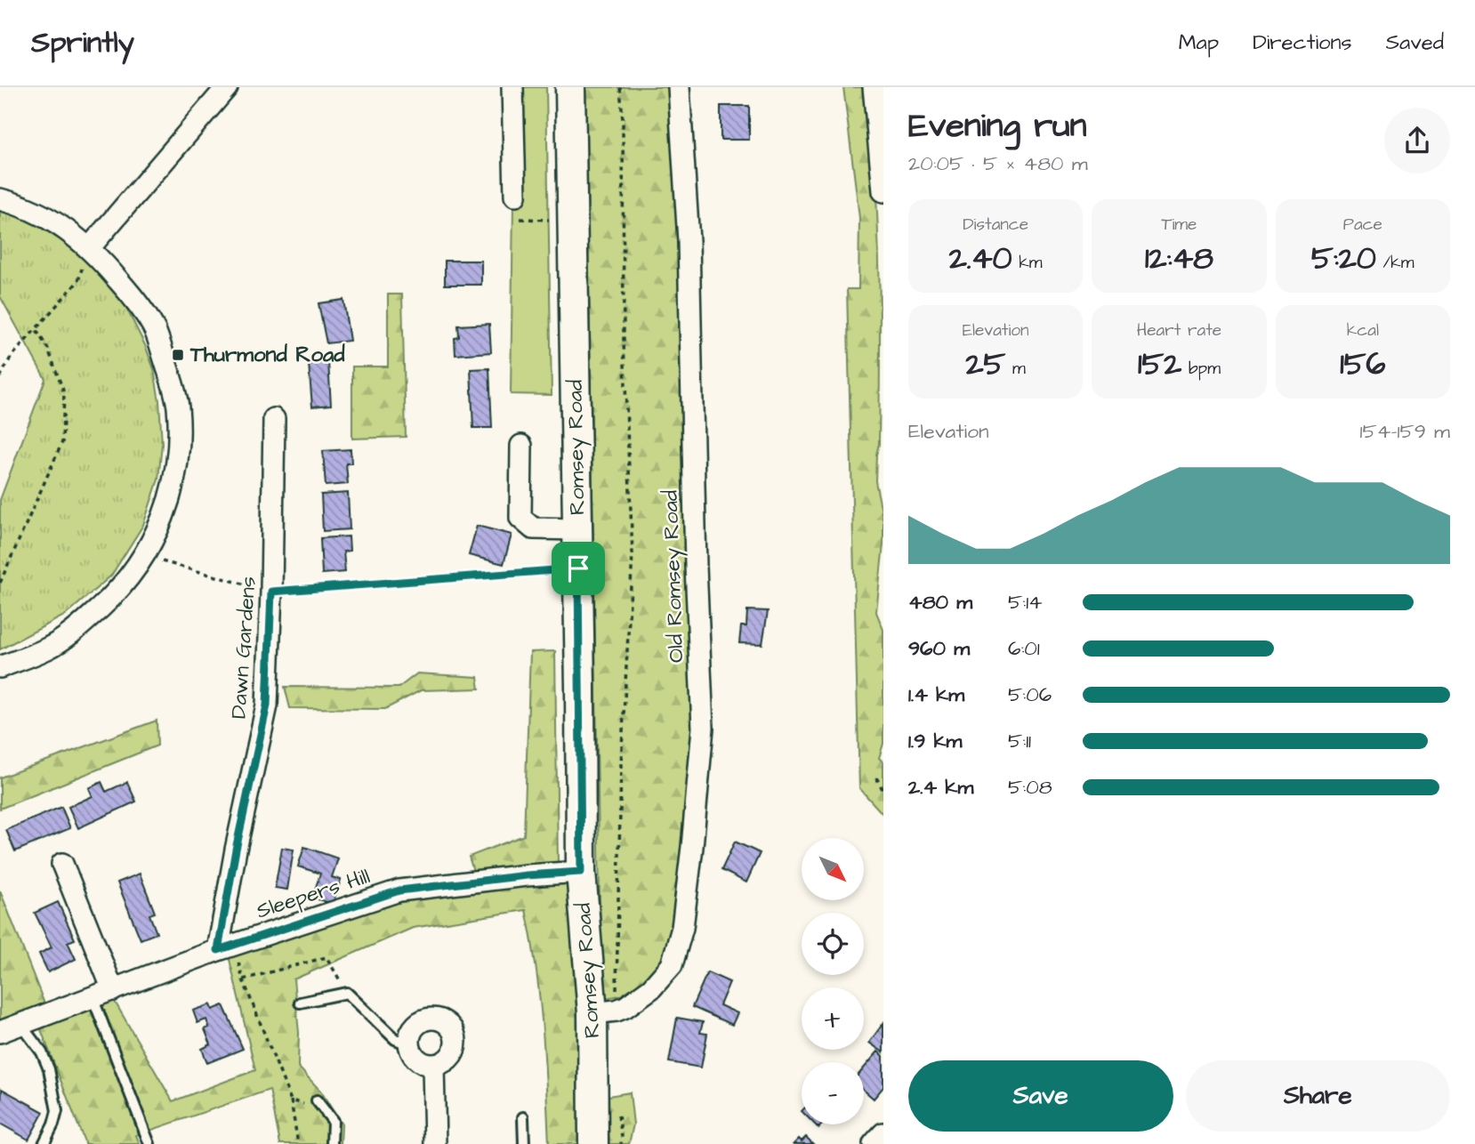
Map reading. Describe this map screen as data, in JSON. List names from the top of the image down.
{
  "streets": {
    "main road": ["Romsey Road"],
    "street": ["Old Romsey Road", "Dawn Gardens", "Sleepers Hill"]
  },
  "crossings": [
    ["Romsey Road", "Old Romsey Road"],
    ["Romsey Road", "Sleepers Hill"],
    ["Dawn Gardens", "Sleepers Hill"]
  ],
  "places": {
    "transit": ["Thurmond Road"]
  },
  "north": "bottom right",
  "page": {
    "header": "Sprintly",
    "nav": ["Map", "Directions", "Saved"],
    "heading": ["Evening run", "20:05 · 5 × 480 m"],
    "stats": [
      ["Distance", "2.40 km"],
      ["Time", "12:48"],
      ["Pace", "5:20 /km"],
      ["Elevation", "25 m"],
      ["Heart rate", "152 bpm"],
      ["kcal", "156"]
    ],
    "chart": ["Elevation", "154–159 m"],
    "list": [
      {
        "name": "480 m",
        "note": "5:14"
      },
      {
        "name": "960 m",
        "note": "6:01"
      },
      {
        "name": "1.4 km",
        "note": "5:06"
      },
      {
        "name": "1.9 km",
        "note": "5:11"
      },
      {
        "name": "2.4 km",
        "note": "5:08"
      }
    ],
    "map_buttons": ["+", "−"],
    "buttons": ["Save", "Share"]
  }
}
